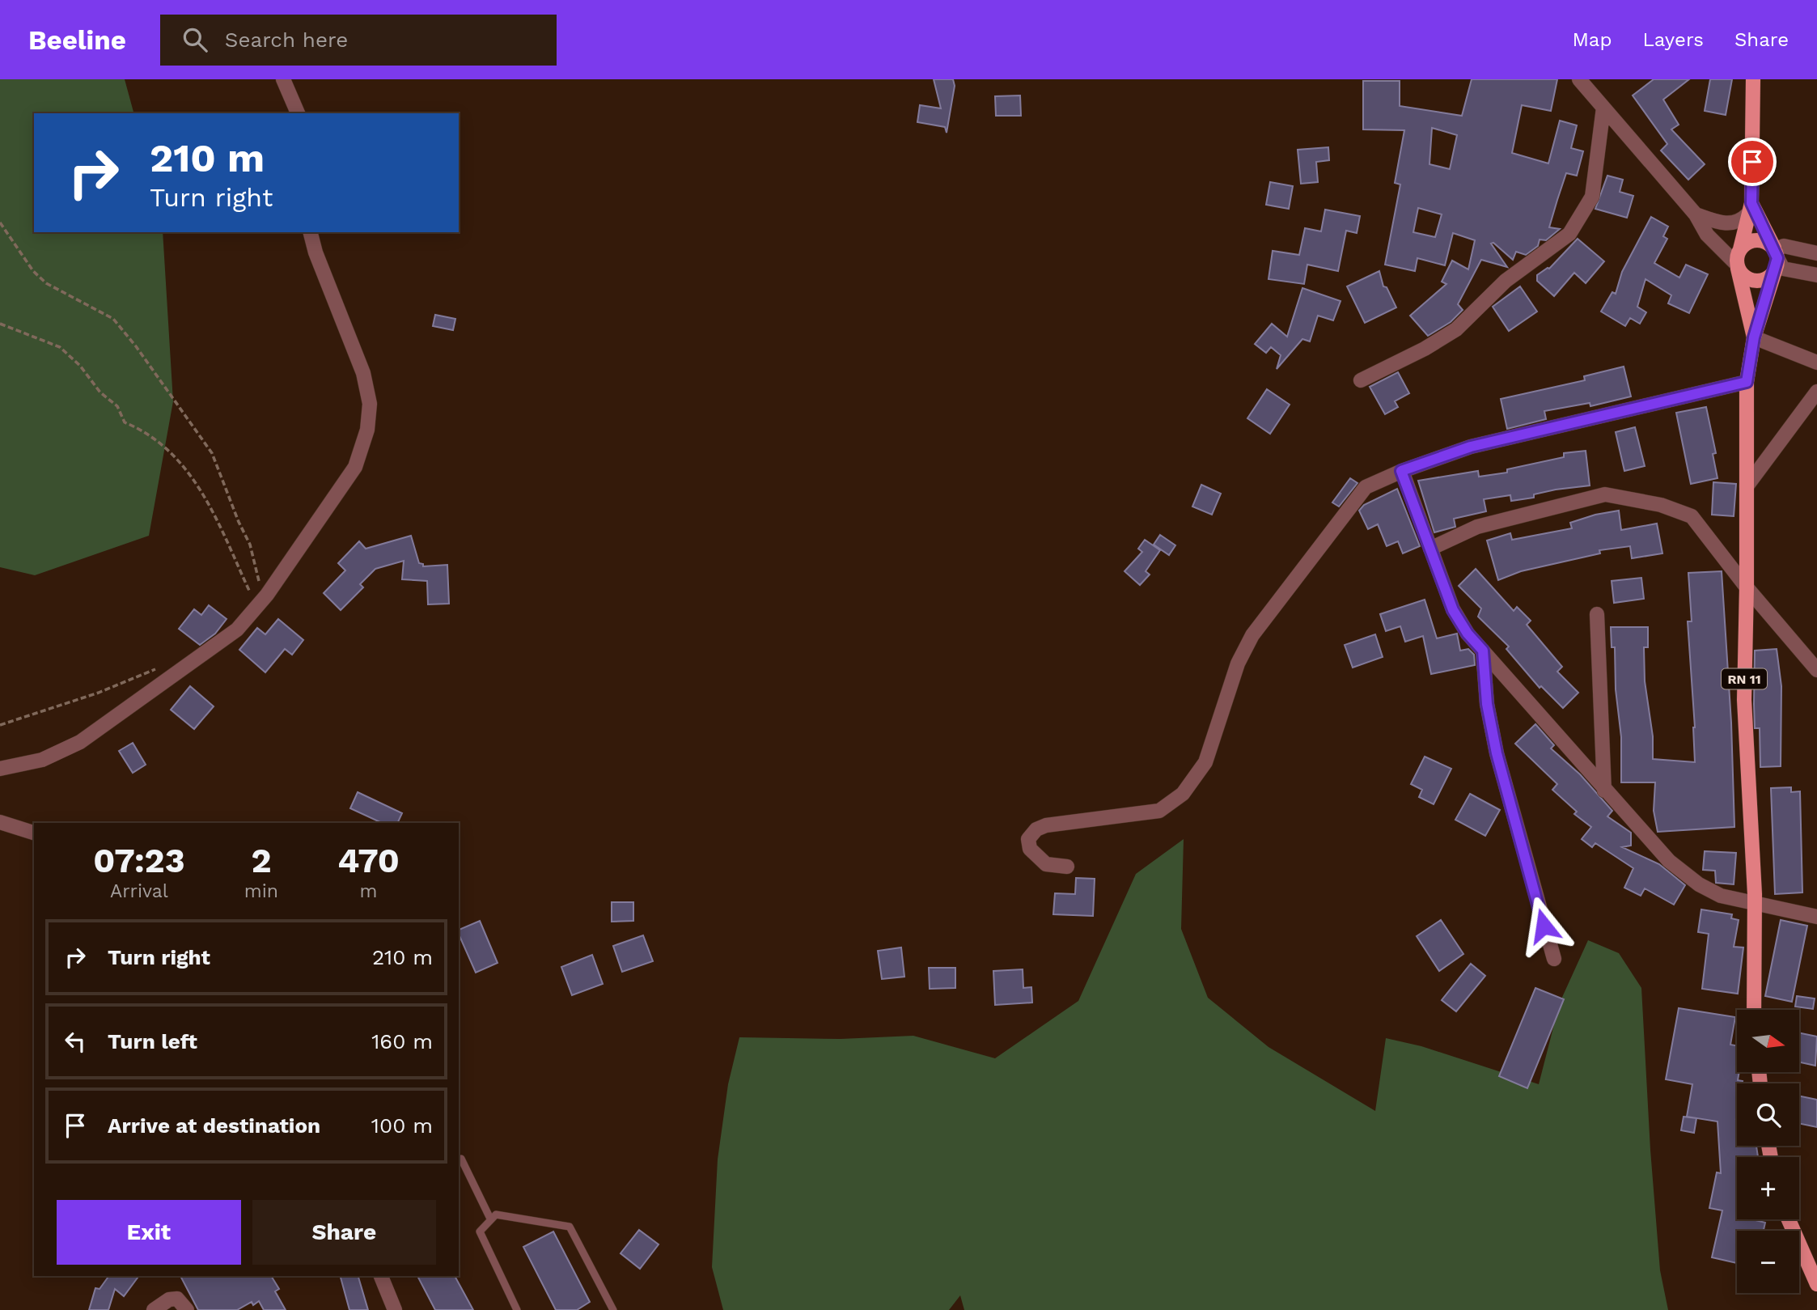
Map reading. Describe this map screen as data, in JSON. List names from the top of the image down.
{
  "streets": {
    "main road": ["RN 11"]
  },
  "north": "right",
  "page": {
    "header": "Beeline",
    "search": "Search here",
    "nav": ["Map", "Layers", "Share"],
    "turn": ["210 m", "Turn right"],
    "eta": [
      "07:23",
      "Arrival",
      "2",
      "min",
      "470",
      "m"
    ],
    "list": [
      {
        "name": "Turn right",
        "value": "210 m"
      },
      {
        "name": "Turn left",
        "value": "160 m"
      },
      {
        "name": "Arrive at destination",
        "value": "100 m"
      }
    ],
    "map_buttons": ["+", "−"],
    "buttons": ["Exit", "Share"]
  }
}
